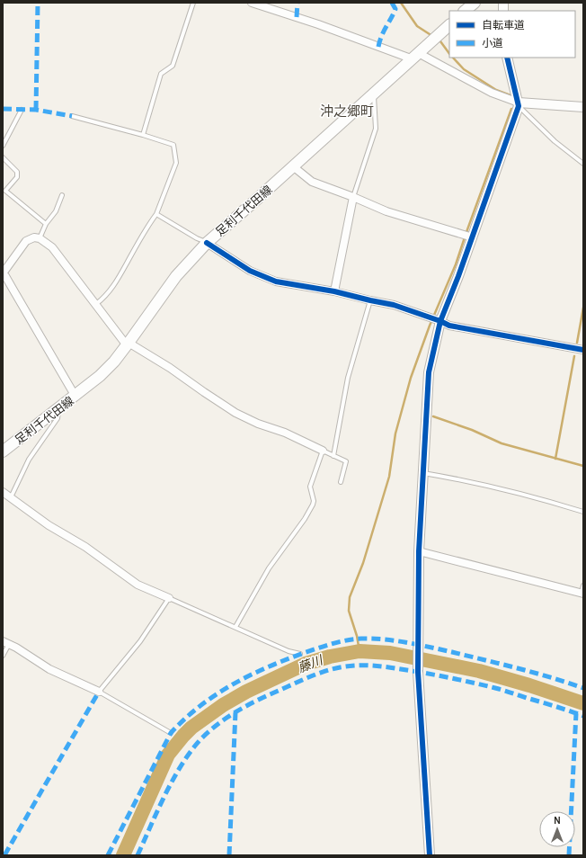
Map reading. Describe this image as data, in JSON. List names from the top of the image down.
{
  "streets": {
    "main road": ["足利千代田線"]
  },
  "districts": ["沖之郷町"],
  "water": ["藤川"],
  "legend": ["自転車道", "小道"],
  "north": "top"
}
